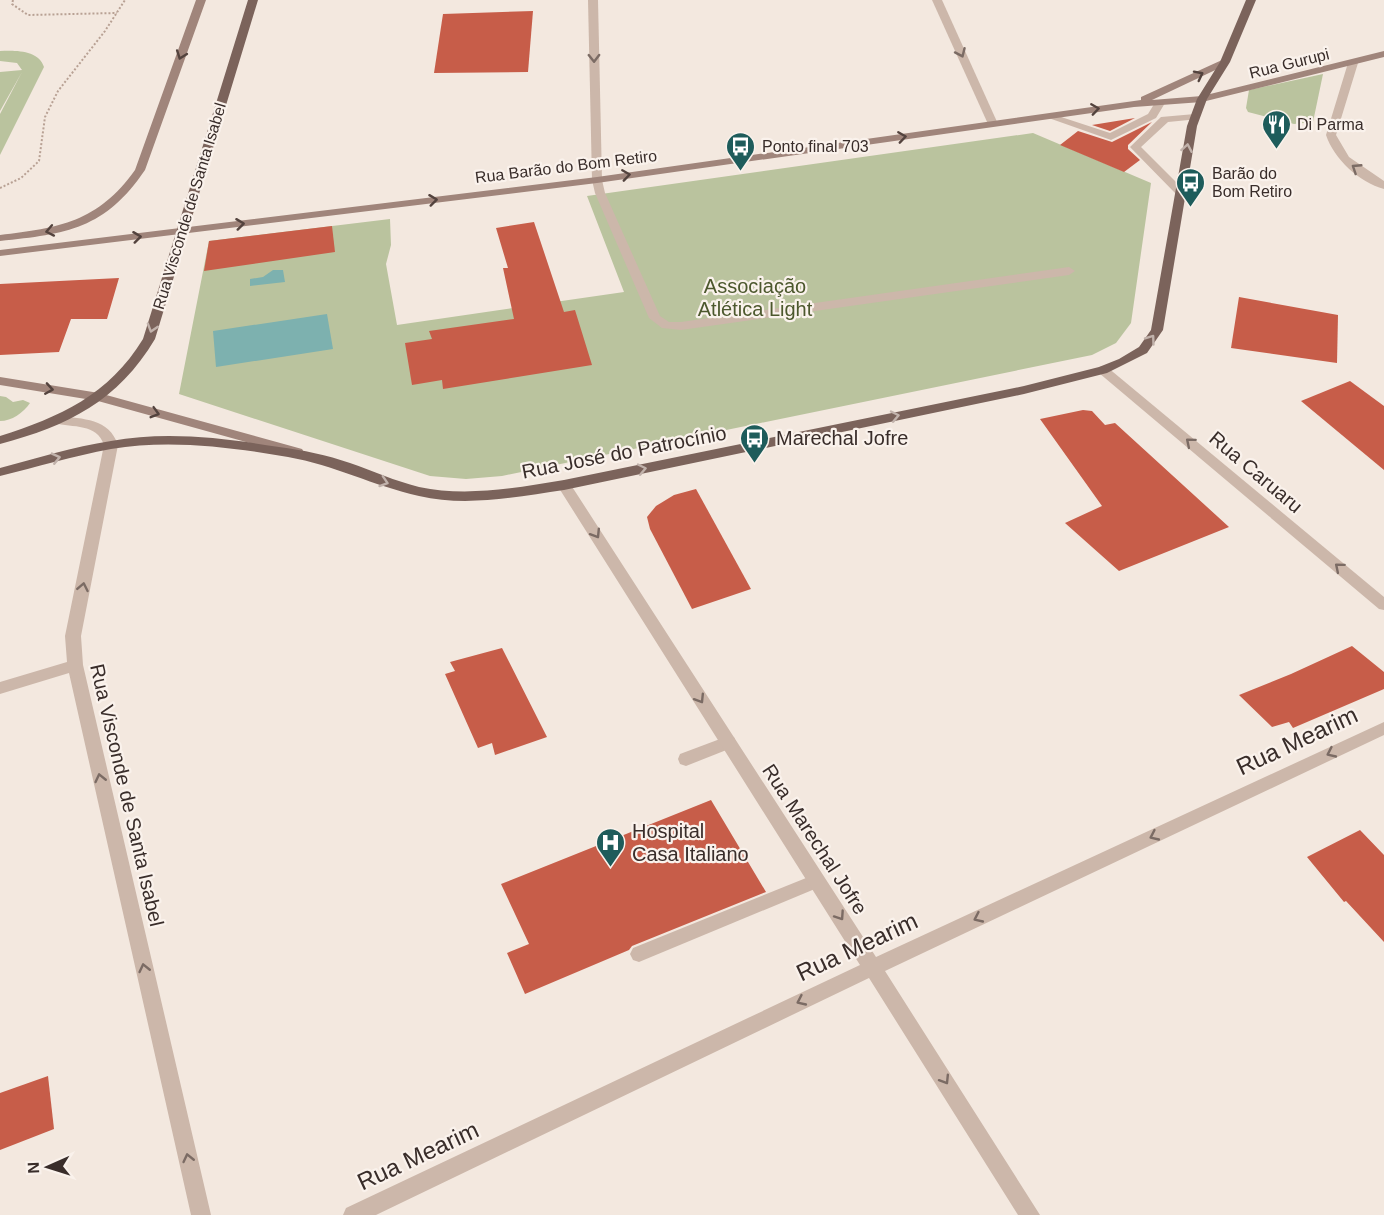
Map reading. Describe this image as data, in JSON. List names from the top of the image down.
{
  "streets": {
    "main road": [
      "Rua Gurupi",
      "Rua Barão do Bom Retiro",
      "Rua Visconde de Santa Isabel",
      "Rua José do Patrocínio"
    ],
    "street": ["Rua Caruaru", "Rua Mearim", "Rua Marechal Jofre"]
  },
  "crossings": [
    ["Rua Gurupi", "Rua Barão do Bom Retiro"],
    ["Rua Gurupi", "Rua José do Patrocínio"],
    ["Rua Barão do Bom Retiro", "Rua Visconde de Santa Isabel"],
    ["Rua Barão do Bom Retiro", "Rua José do Patrocínio"],
    ["Rua Visconde de Santa Isabel", "Rua José do Patrocínio"],
    ["Rua José do Patrocínio", "Rua Caruaru"],
    ["Rua José do Patrocínio", "Rua Marechal Jofre"],
    ["Rua Mearim", "Rua Marechal Jofre"]
  ],
  "one_way": [
    "Rua Barão do Bom Retiro",
    "Rua José do Patrocínio",
    "Rua Caruaru",
    "Rua Mearim",
    "Rua Marechal Jofre"
  ],
  "parks": ["Associação Atlética Light"],
  "places": {
    "restaurant": ["Di Parma"],
    "bus stop": ["Ponto final 703", "Barão do Bom Retiro", "Marechal Jofre"],
    "hospital": ["Hospital Casa Italiano"]
  },
  "north": "left"
}
